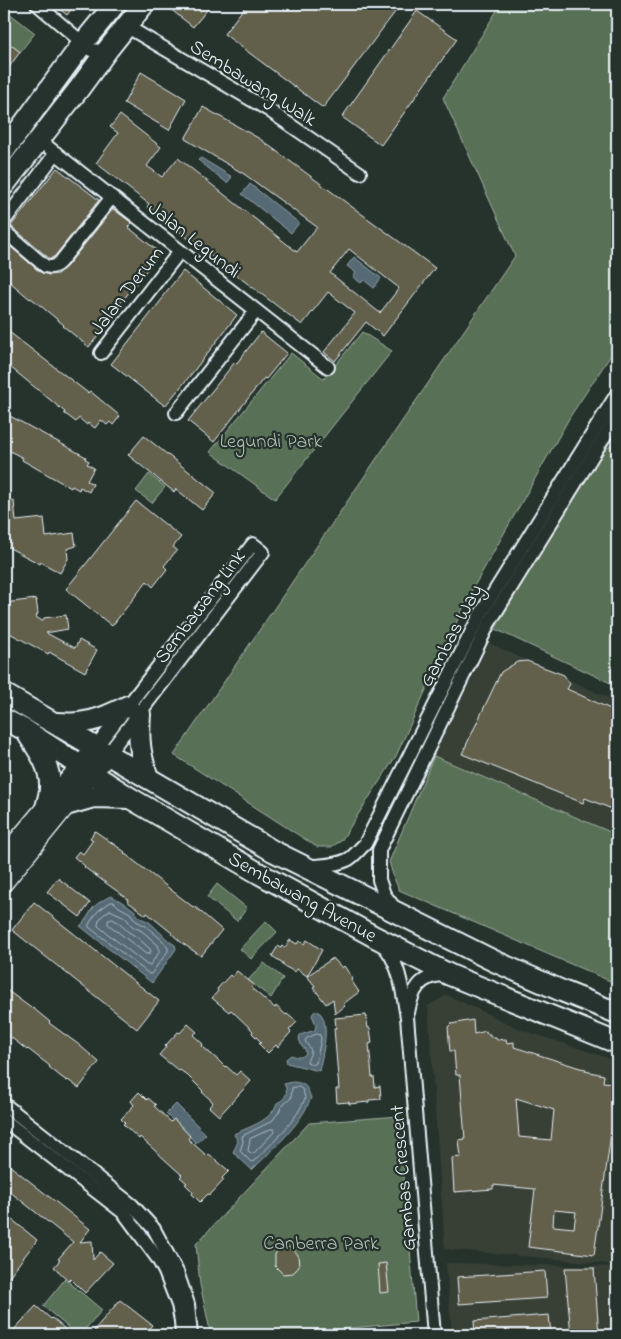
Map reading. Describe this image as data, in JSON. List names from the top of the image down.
{
  "streets": {
    "main road": ["Sembawang Avenue"],
    "street": [
      "Sembawang Walk",
      "Jalan Legundi",
      "Jalan Derum",
      "Sembawang Link",
      "Gambas Way",
      "Gambas Crescent"
    ]
  },
  "crossings": [
    ["Jalan Legundi", "Jalan Derum"],
    ["Sembawang Link", "Sembawang Avenue"],
    ["Gambas Way", "Sembawang Avenue"],
    ["Sembawang Avenue", "Gambas Crescent"]
  ],
  "parks": ["Legundi Park", "Canberra Park"]
}
